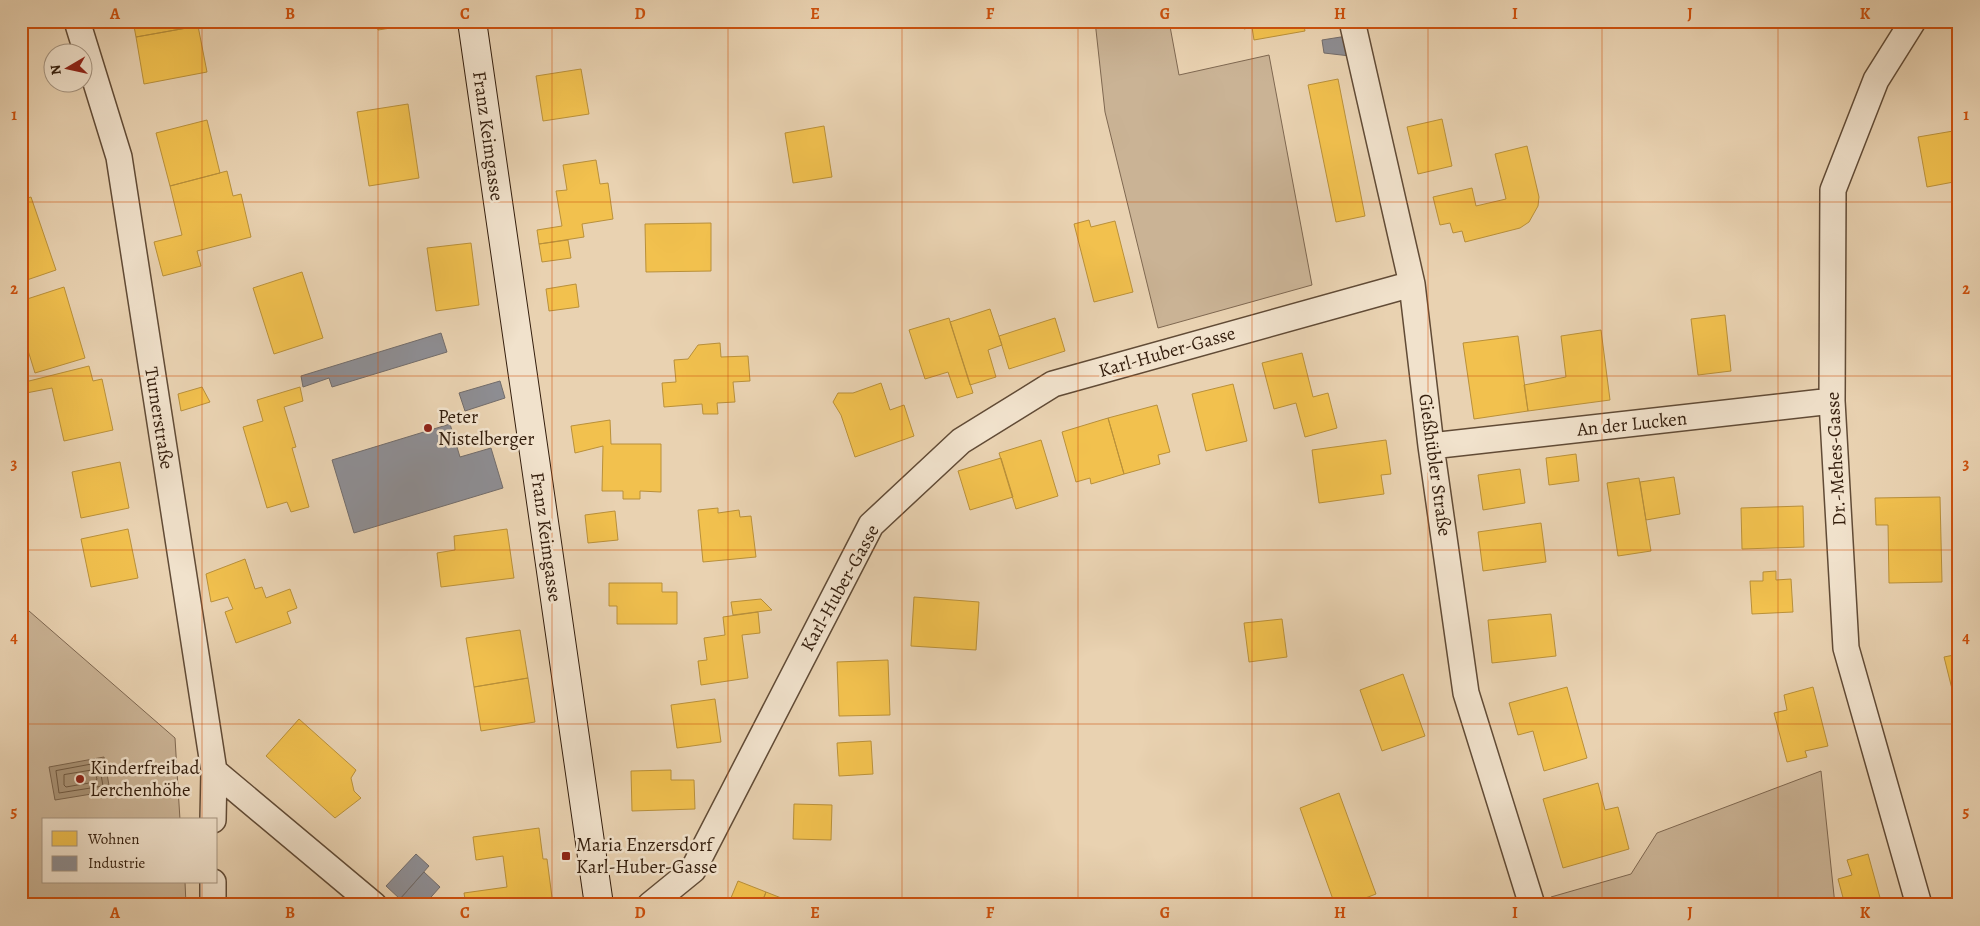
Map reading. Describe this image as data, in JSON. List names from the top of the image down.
{
  "streets": {
    "main road": ["Franz Keimgasse"],
    "street": [
      "Karl-Huber-Gasse",
      "Turnerstraße",
      "An der Lucken",
      "Dr.-Mehes-Gasse",
      "Gießhübler Straße"
    ]
  },
  "crossings": [
    ["Karl-Huber-Gasse", "Gießhübler Straße"],
    ["An der Lucken", "Dr.-Mehes-Gasse"],
    ["An der Lucken", "Gießhübler Straße"]
  ],
  "places": {
    "other": ["Peter Nistelberger", "Kinderfreibad Lerchenhöhe"],
    "transit": ["Maria Enzersdorf Karl-Huber-Gasse"]
  },
  "legend": ["Wohnen", "Industrie"],
  "north": "left",
  "grid": {
    "columns": [
      "A",
      "B",
      "C",
      "D",
      "E",
      "F",
      "G",
      "H",
      "I",
      "J",
      "K"
    ],
    "rows": [
      "1",
      "2",
      "3",
      "4",
      "5"
    ]
  }
}
